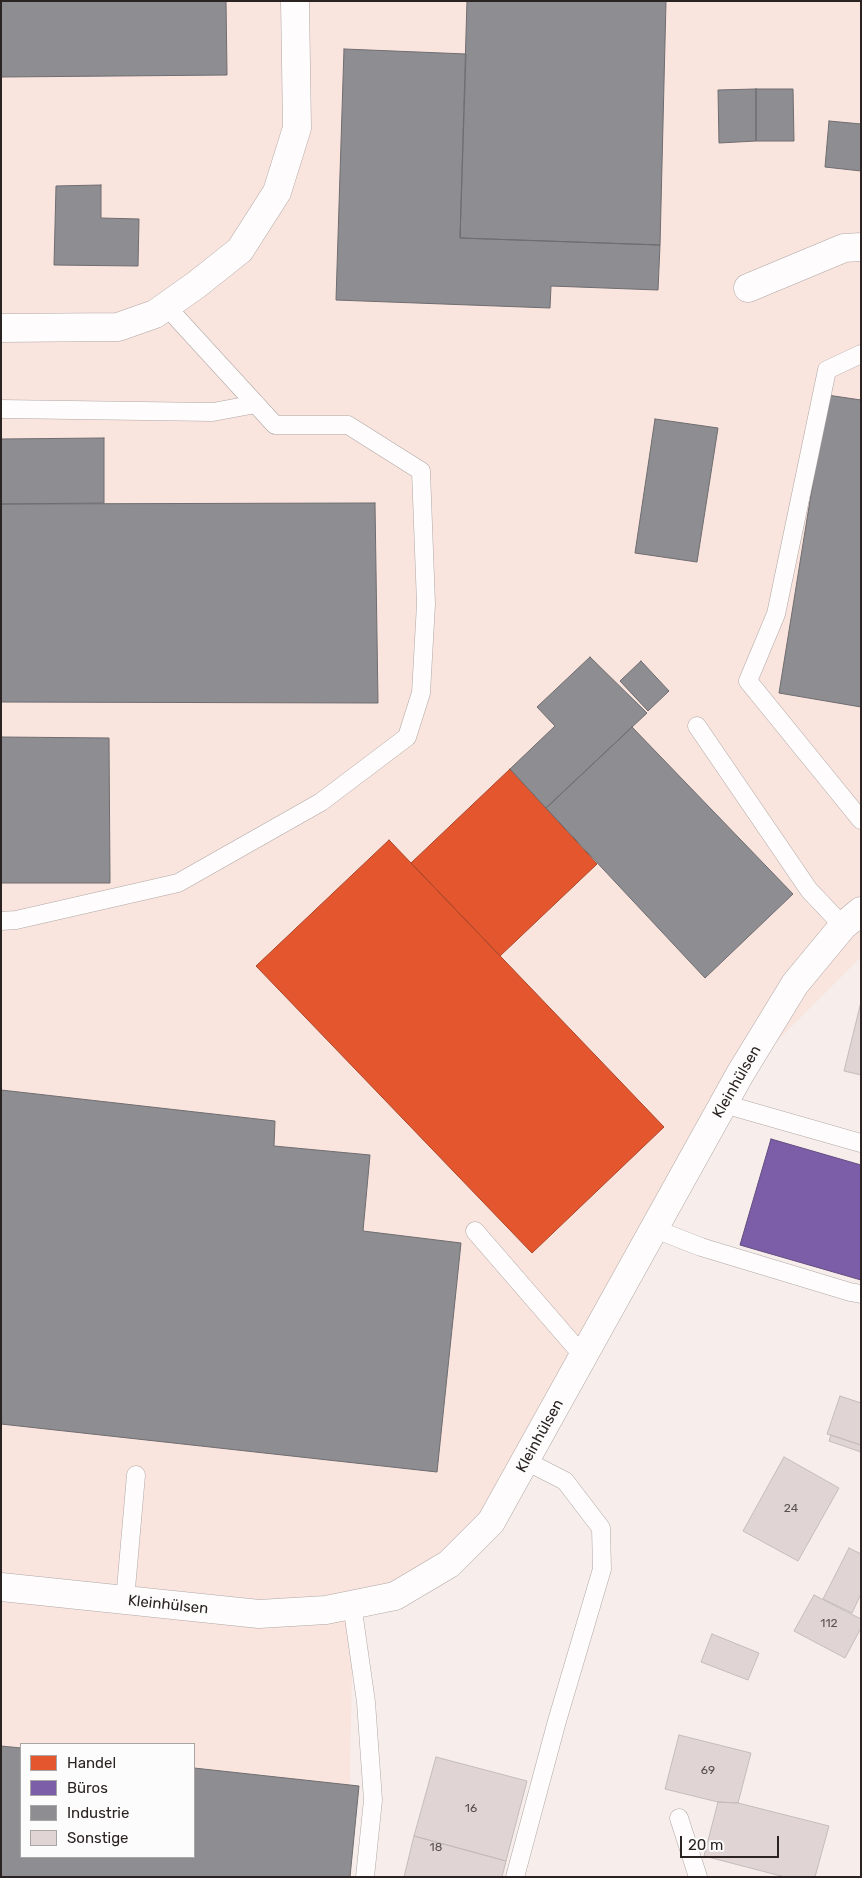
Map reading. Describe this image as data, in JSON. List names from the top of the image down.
{
  "streets": {
    "street": ["Kleinhülsen"]
  },
  "house_numbers": [
    "24",
    "112",
    "69",
    "16",
    "18"
  ],
  "legend": [
    "Handel",
    "Büros",
    "Industrie",
    "Sonstige"
  ],
  "scale_bar": "20 m"
}
